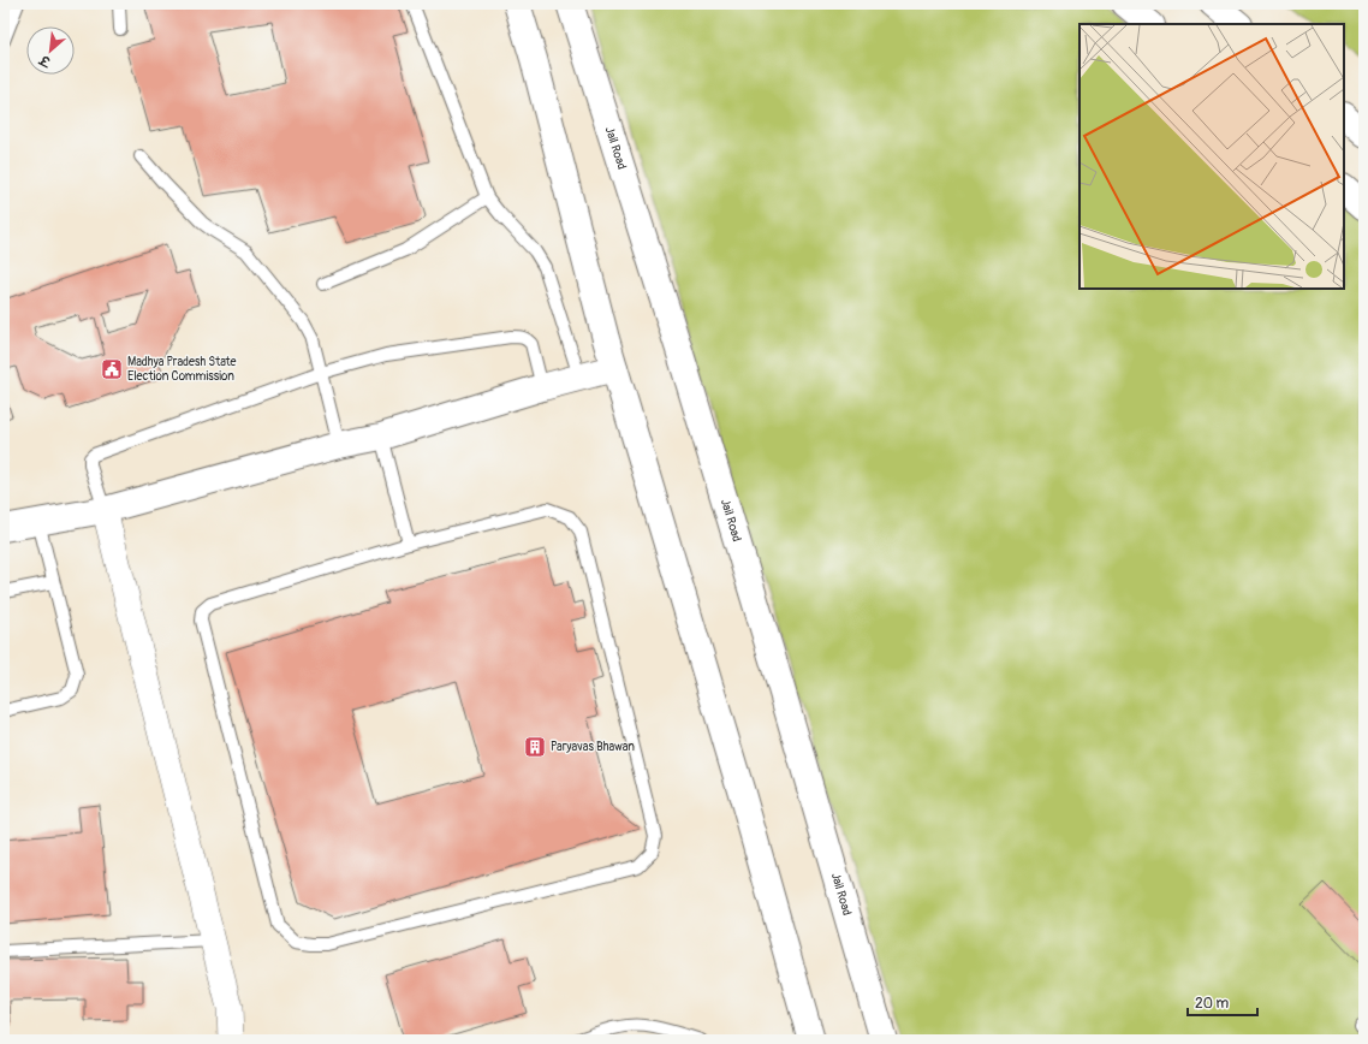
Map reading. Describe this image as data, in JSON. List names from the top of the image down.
{
  "streets": {
    "main road": ["Jail Road"]
  },
  "places": {
    "public building": ["Madhya Pradesh State Election Commission"],
    "building": ["Paryavas Bhawan"]
  },
  "scale_bar": "20 m",
  "north": "bottom left"
}
